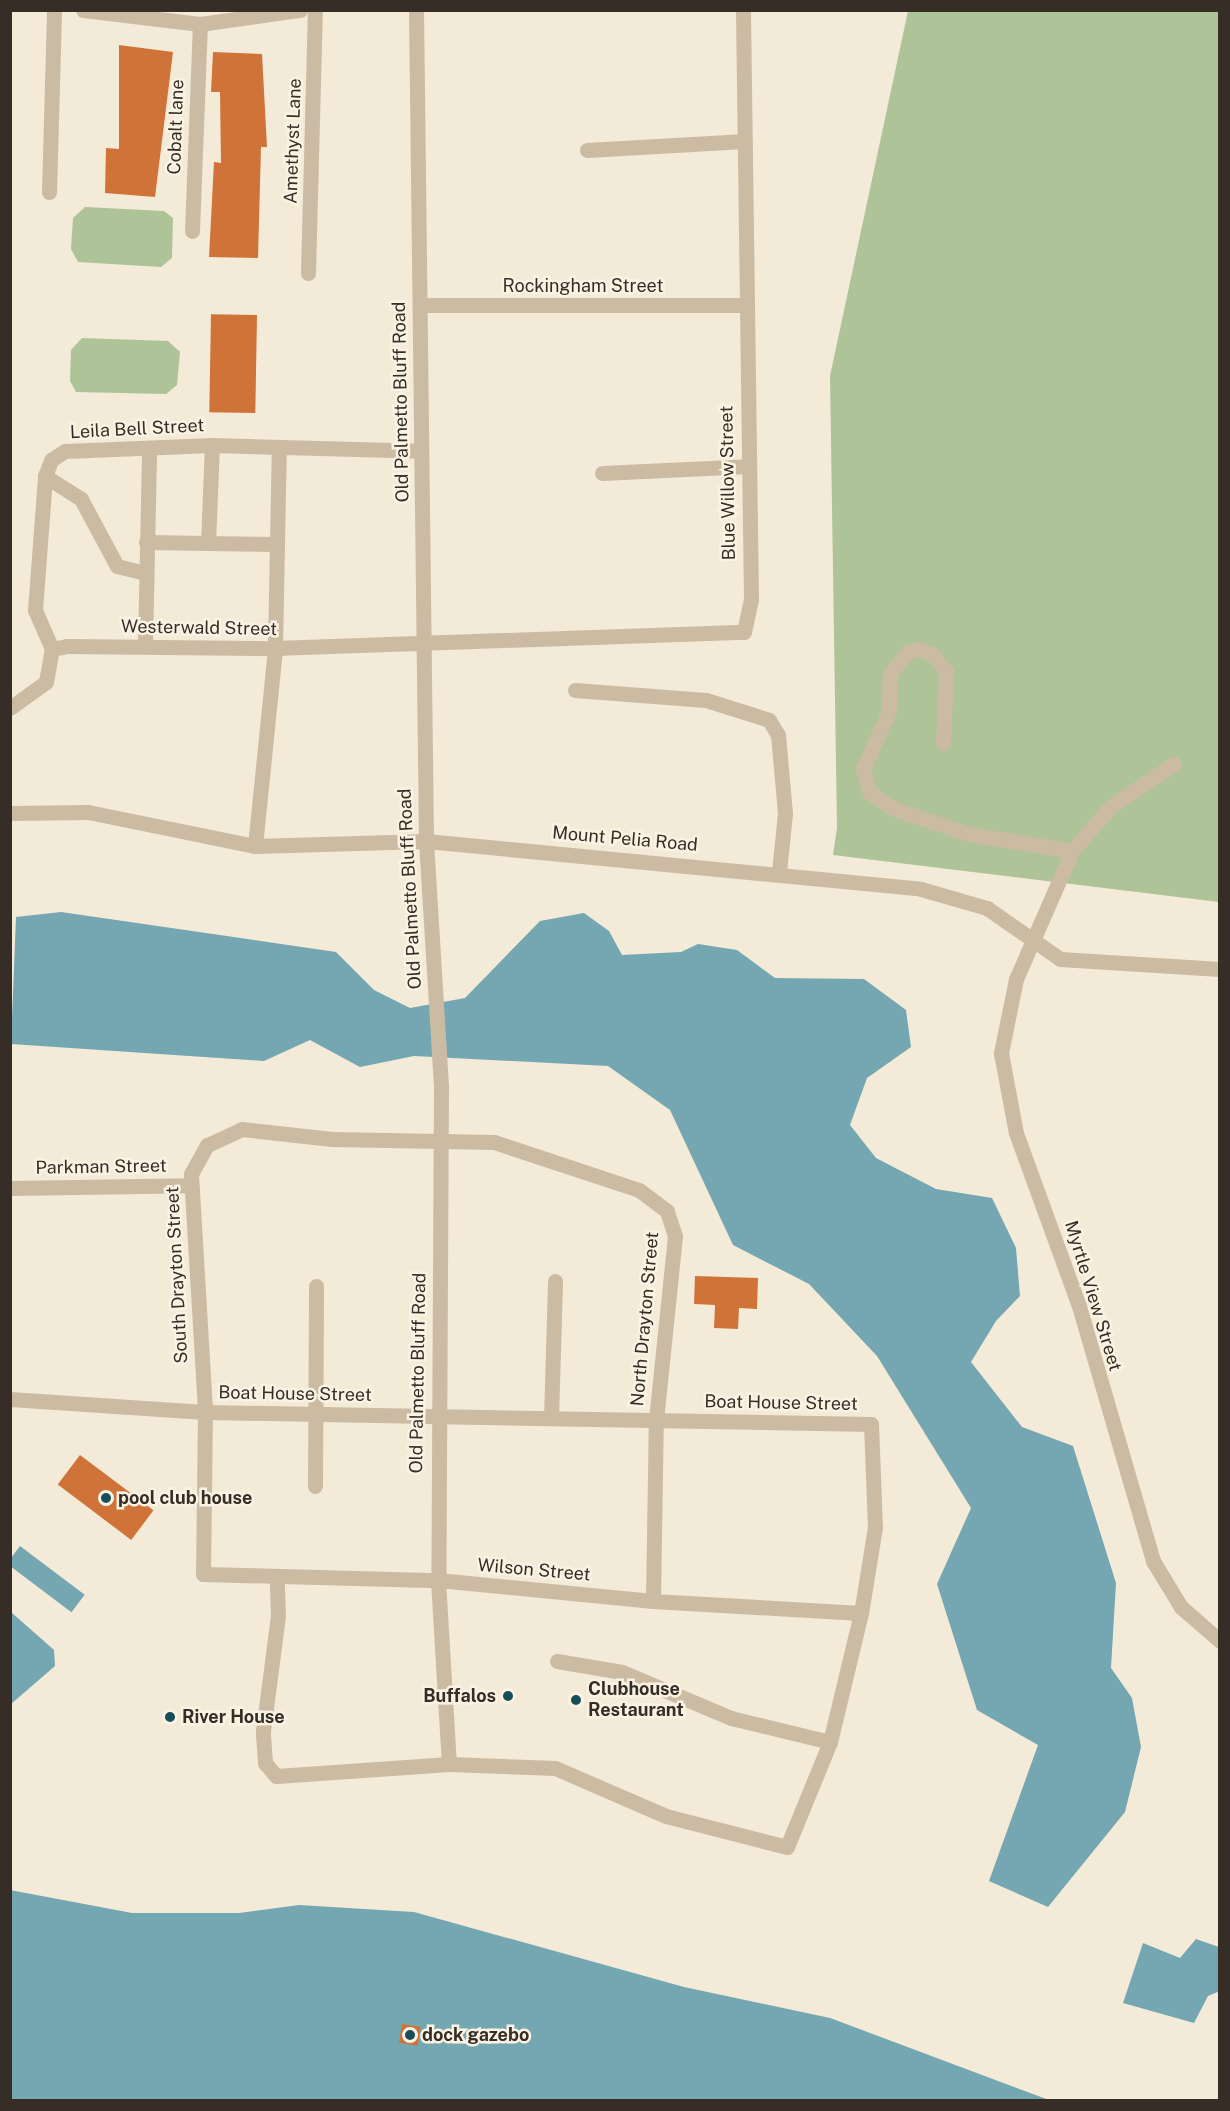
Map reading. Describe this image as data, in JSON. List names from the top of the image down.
{
  "streets": {
    "street": [
      "Cobalt lane",
      "Amethyst Lane",
      "Rockingham Street",
      "Old Palmetto Bluff Road",
      "Leila Bell Street",
      "Blue Willow Street",
      "Westerwald Street",
      "Mount Pelia Road",
      "Parkman Street",
      "South Drayton Street",
      "Myrtle View Street",
      "North Drayton Street",
      "Boat House Street",
      "Wilson Street"
    ]
  },
  "crossings": [
    ["Rockingham Street", "Old Palmetto Bluff Road"],
    ["Rockingham Street", "Blue Willow Street"],
    ["Old Palmetto Bluff Road", "Leila Bell Street"],
    ["Old Palmetto Bluff Road", "Blue Willow Street"],
    ["Old Palmetto Bluff Road", "Westerwald Street"],
    ["Old Palmetto Bluff Road", "Mount Pelia Road"],
    ["Old Palmetto Bluff Road", "South Drayton Street"],
    ["Old Palmetto Bluff Road", "North Drayton Street"],
    ["Old Palmetto Bluff Road", "Boat House Street"],
    ["Old Palmetto Bluff Road", "Wilson Street"],
    ["Blue Willow Street", "Westerwald Street"],
    ["Mount Pelia Road", "Myrtle View Street"],
    ["Parkman Street", "South Drayton Street"],
    ["South Drayton Street", "North Drayton Street"],
    ["South Drayton Street", "Boat House Street"],
    ["South Drayton Street", "Wilson Street"],
    ["North Drayton Street", "Boat House Street"],
    ["North Drayton Street", "Wilson Street"],
    ["Boat House Street", "Wilson Street"]
  ],
  "places": [
    "pool club house",
    "Buffalos",
    "Clubhouse Restaurant",
    "River House",
    "dock gazebo"
  ]
}
